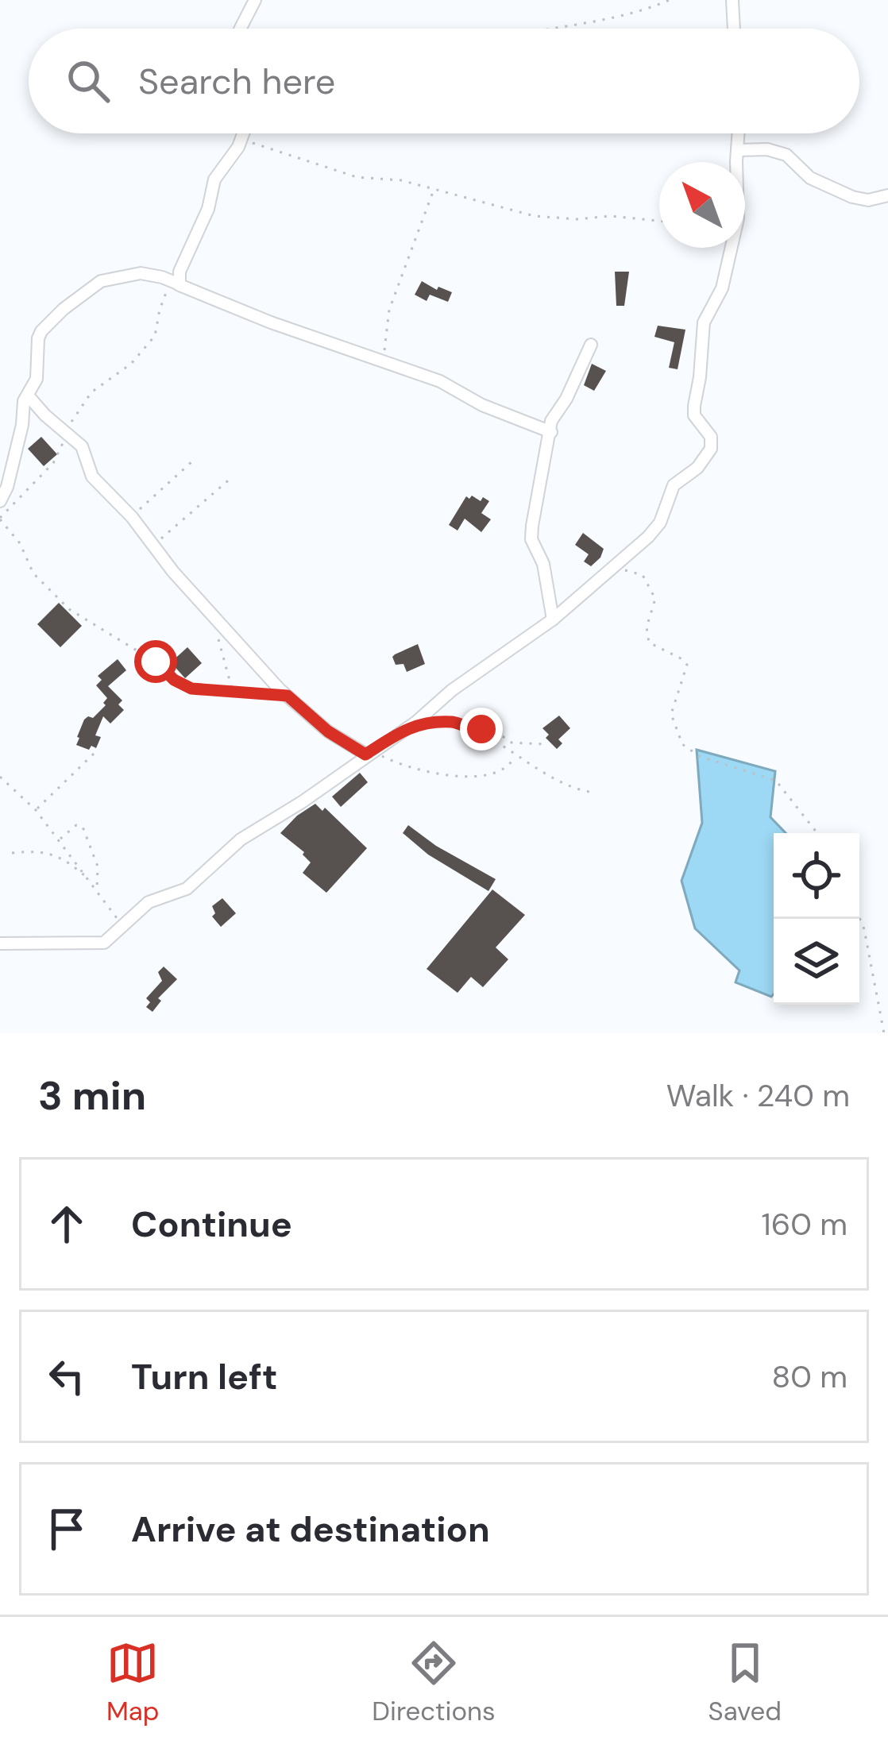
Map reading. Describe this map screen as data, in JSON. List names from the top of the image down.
{
  "north": "top left",
  "page": {
    "search": "Search here",
    "heading": ["3 min", "Walk · 240 m"],
    "list": [
      ["Continue", "160 m"],
      ["Turn left", "80 m"],
      "Arrive at destination"
    ],
    "nav": ["Map", "Directions", "Saved"]
  }
}
